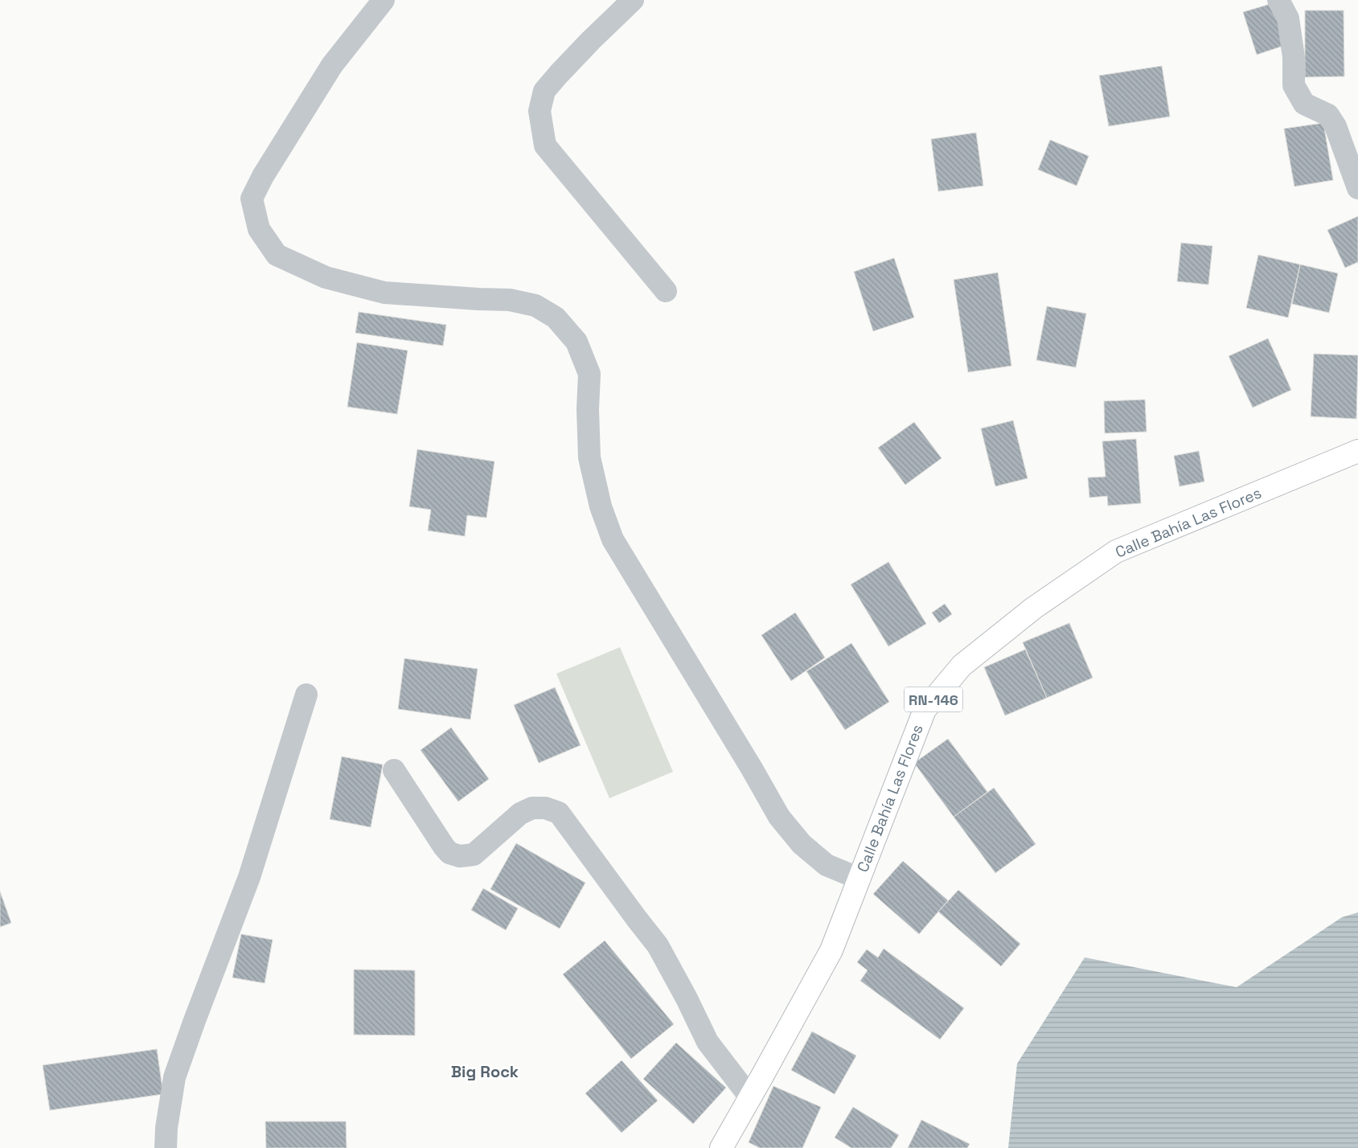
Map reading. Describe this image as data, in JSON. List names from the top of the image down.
{
  "streets": {
    "main road": ["Calle Bahía Las Flores", "RN-146"]
  },
  "districts": ["Big Rock"]
}
